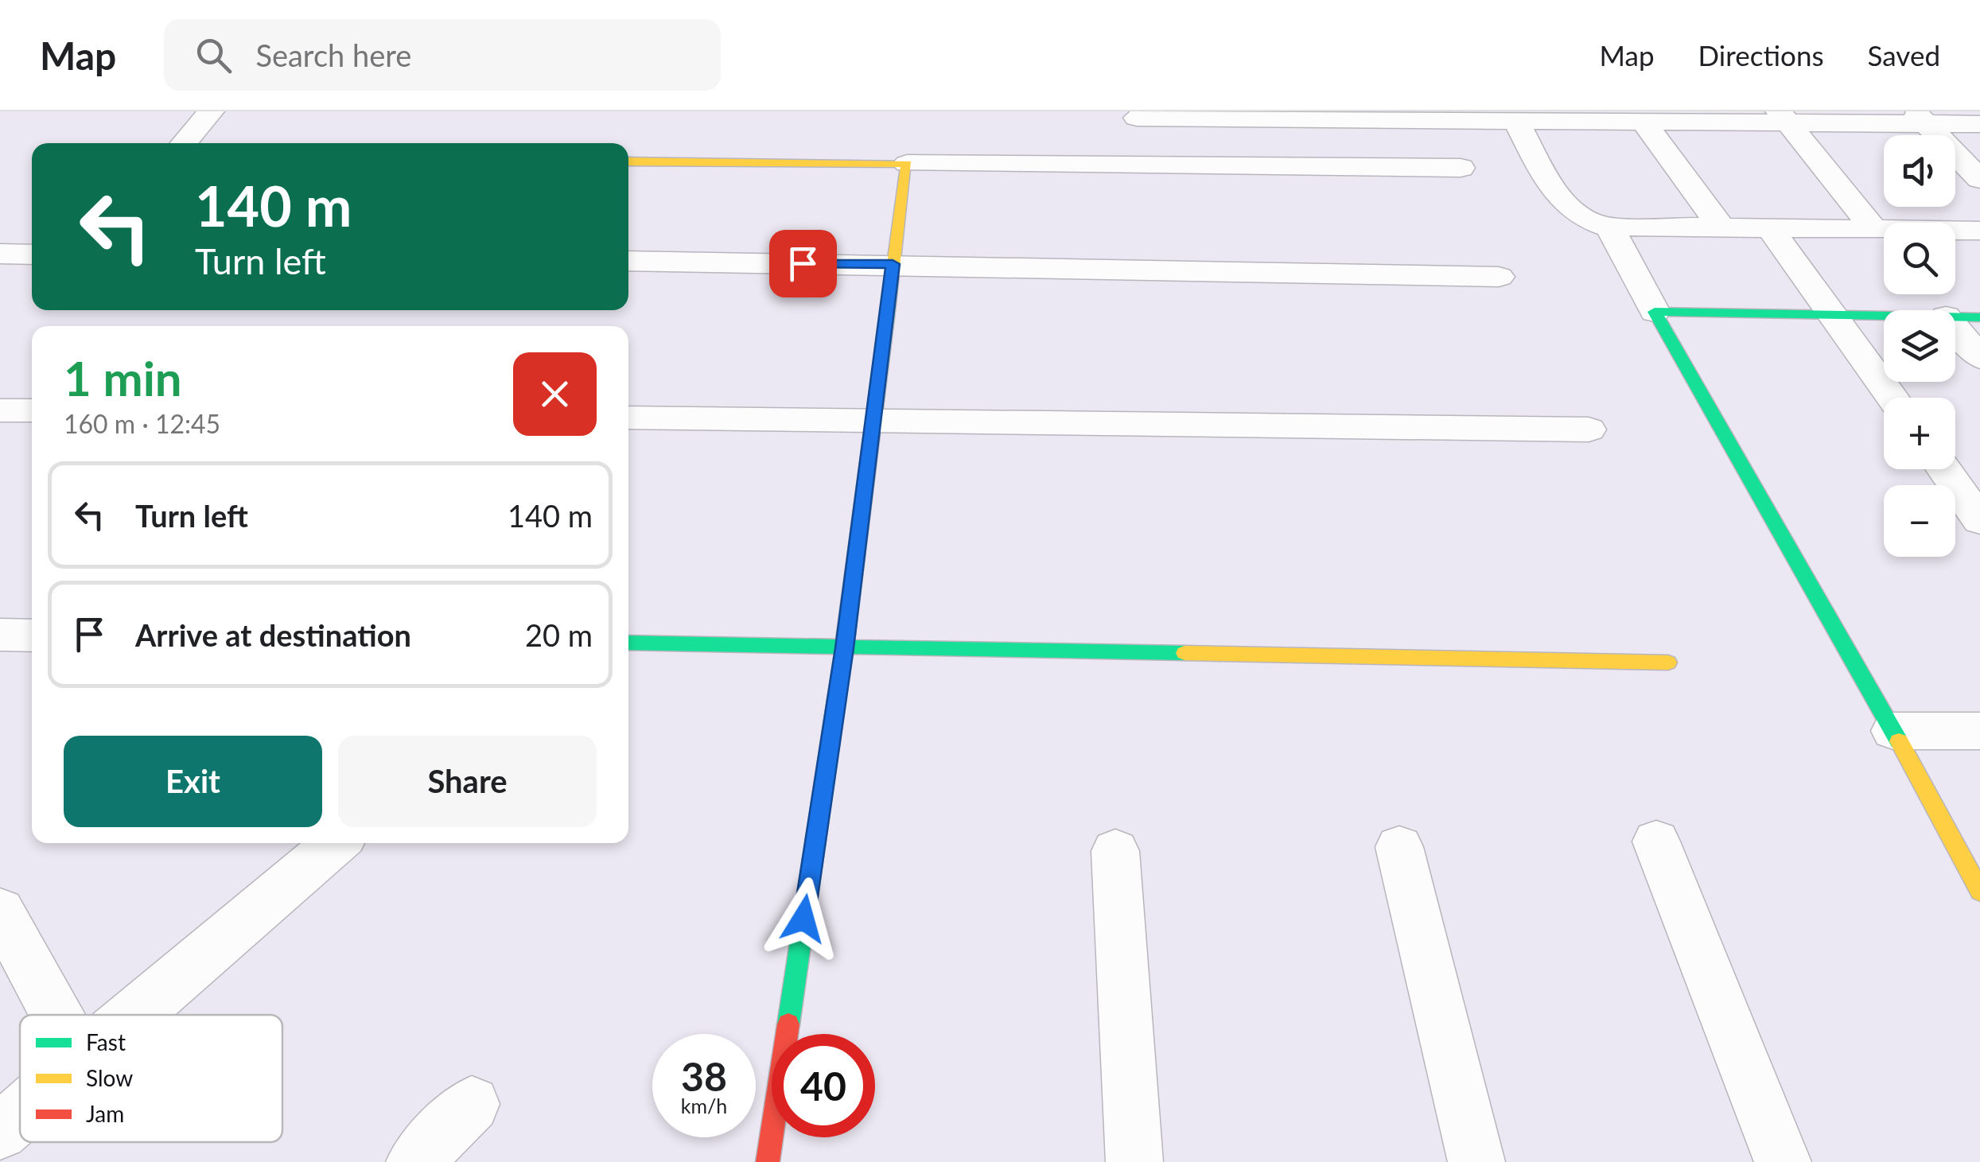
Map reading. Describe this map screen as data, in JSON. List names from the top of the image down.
{
  "legend": ["Fast", "Slow", "Jam"],
  "page": {
    "header": "Map",
    "search": "Search here",
    "nav": ["Map", "Directions", "Saved"],
    "map_buttons": ["+", "−"],
    "turn": ["140 m", "Turn left"],
    "heading": ["1 min", "160 m · 12:45"],
    "list": [
      {
        "name": "Turn left",
        "value": "140 m"
      },
      {
        "name": "Arrive at destination",
        "value": "20 m"
      }
    ],
    "buttons": ["Exit", "Share"],
    "speed": "38 km/h",
    "limit": "40"
  }
}
